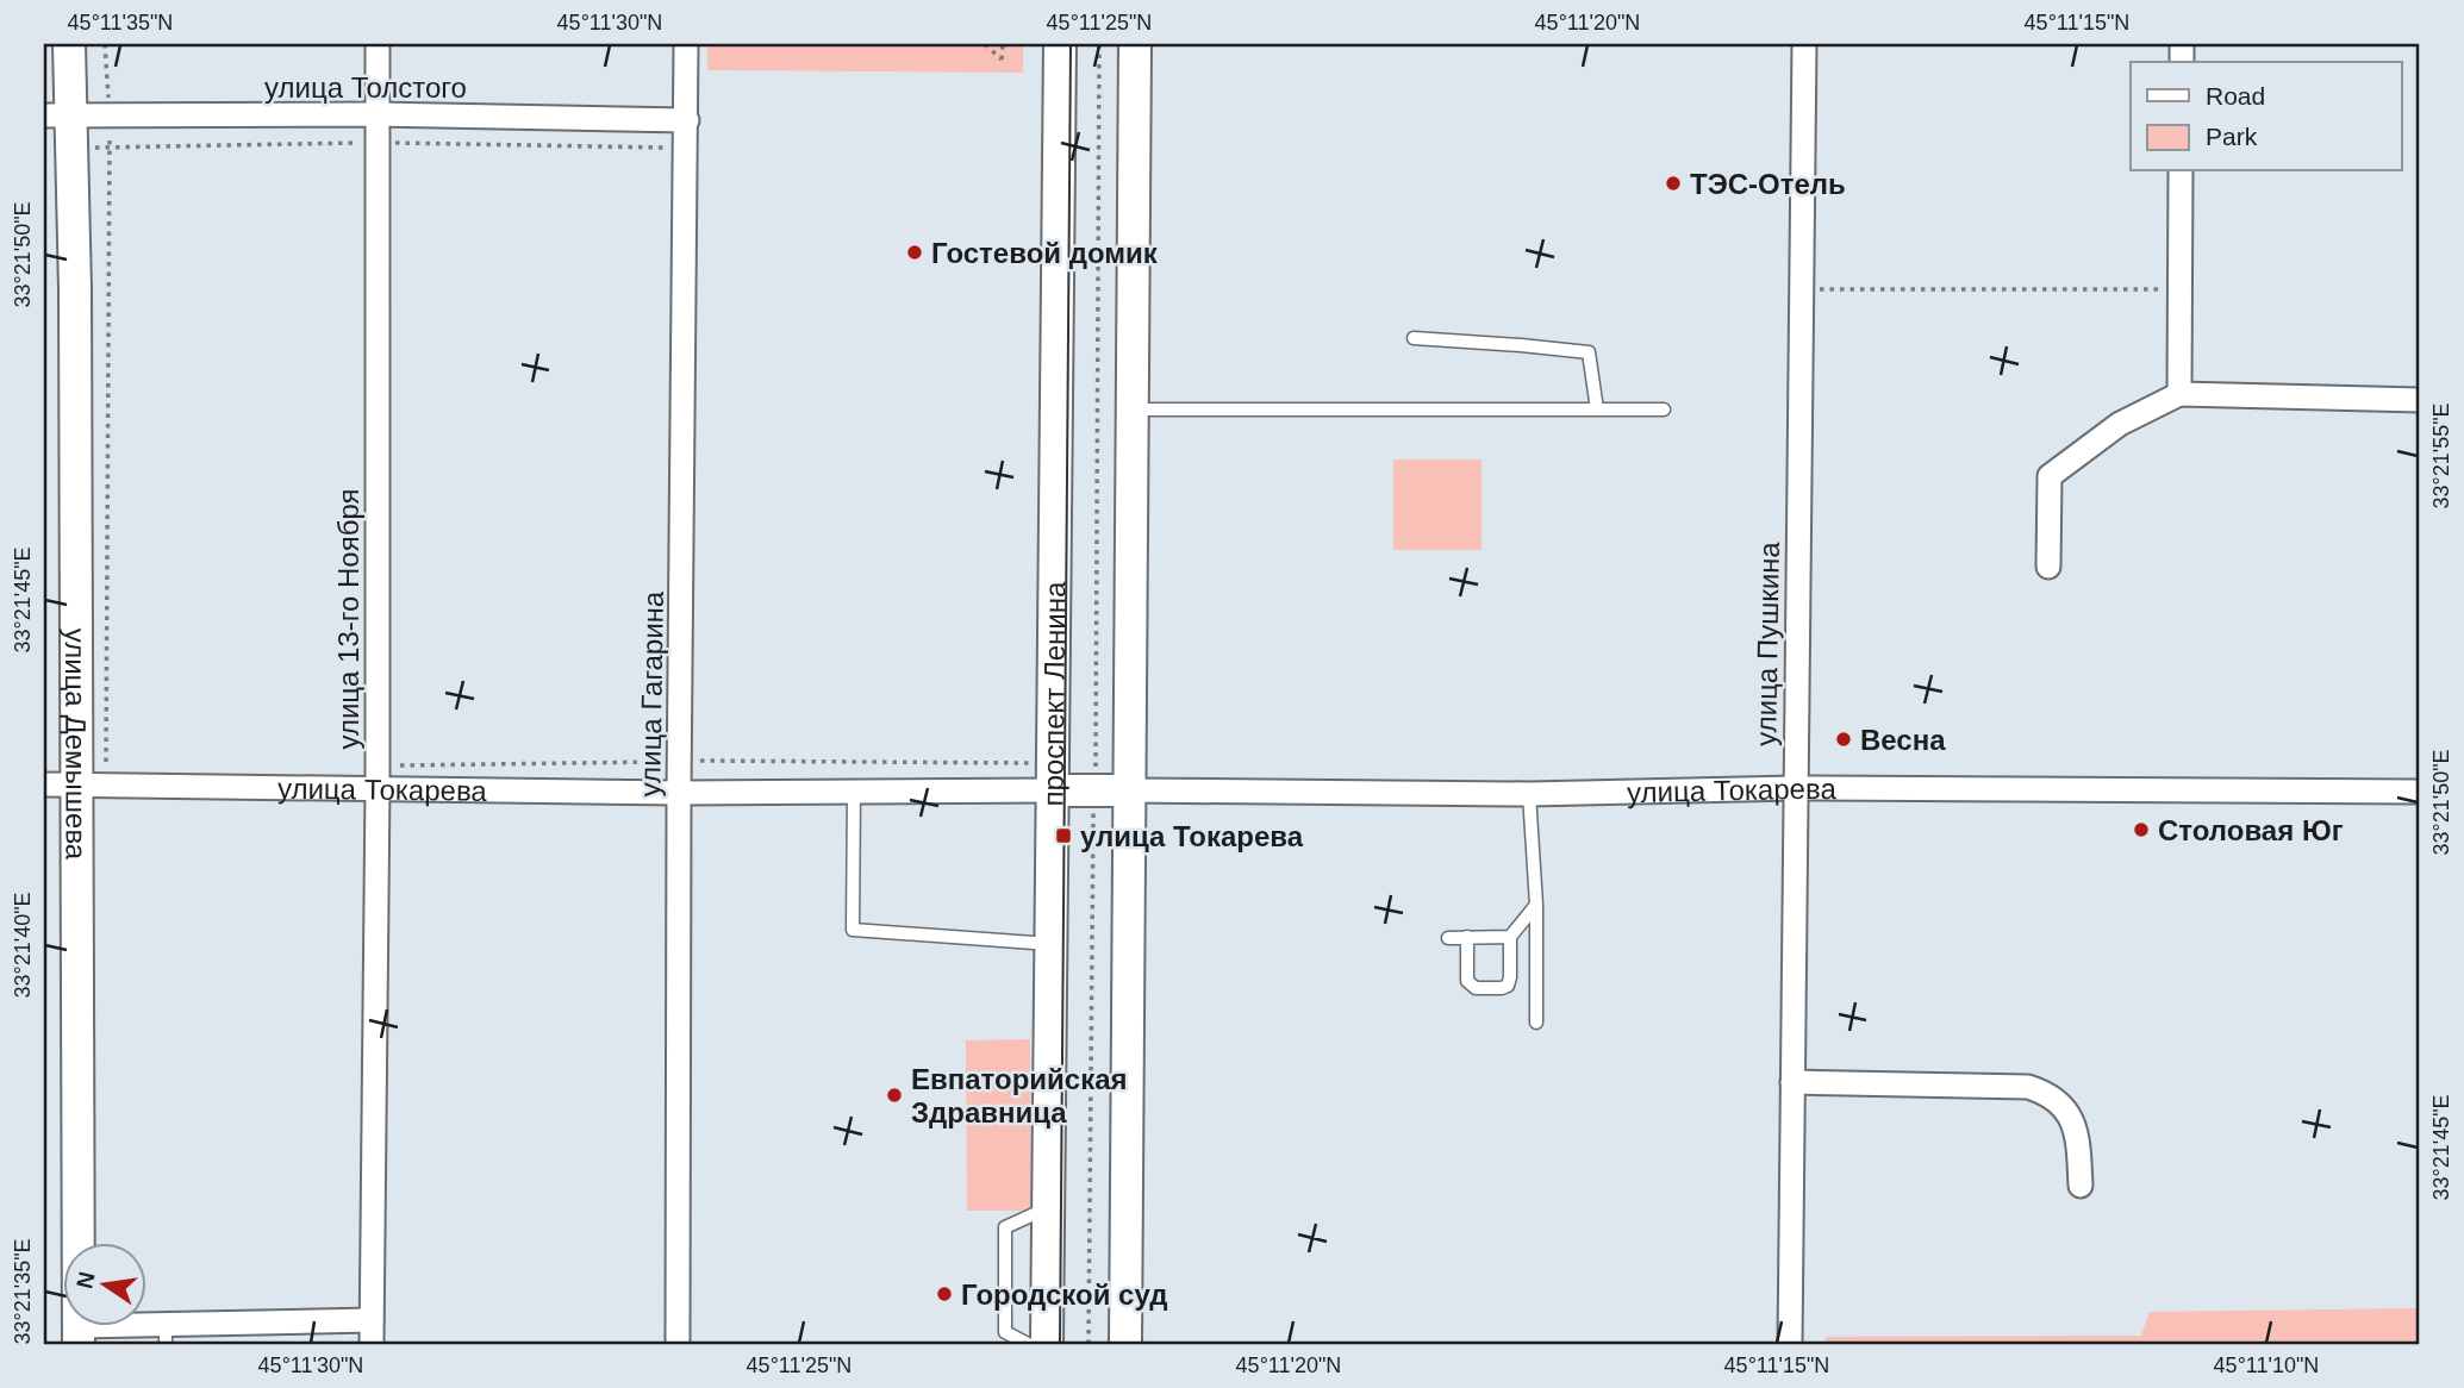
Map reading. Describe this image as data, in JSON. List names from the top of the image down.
{
  "streets": {
    "street": [
      "улица Толстого",
      "улица 13-го Ноября",
      "улица Пушкина",
      "улица Гагарина",
      "проспект Ленина",
      "улица Демышева",
      "улица Токарева"
    ]
  },
  "crossings": [
    ["улица Толстого", "улица 13-го Ноября"],
    ["улица Толстого", "улица Гагарина"],
    ["улица Толстого", "улица Демышева"],
    ["улица 13-го Ноября", "улица Токарева"],
    ["улица Пушкина", "улица Токарева"],
    ["улица Гагарина", "улица Токарева"],
    ["проспект Ленина", "улица Токарева"],
    ["улица Демышева", "улица Токарева"]
  ],
  "places": {
    "other": [
      "ТЭС-Отель",
      "Гостевой домик",
      "Весна",
      "Столовая Юг",
      "Евпаторийская Здравница",
      "Городской суд"
    ],
    "transit": ["улица Токарева"]
  },
  "legend": ["Road", "Park"],
  "north": "left",
  "coordinates": [
    "45°11'35\"N",
    "45°11'30\"N",
    "45°11'25\"N",
    "45°11'20\"N",
    "45°11'15\"N",
    "33°21'50\"E",
    "33°21'55\"E",
    "33°21'45\"E",
    "33°21'40\"E",
    "33°21'35\"E",
    "45°11'10\"N"
  ]
}
